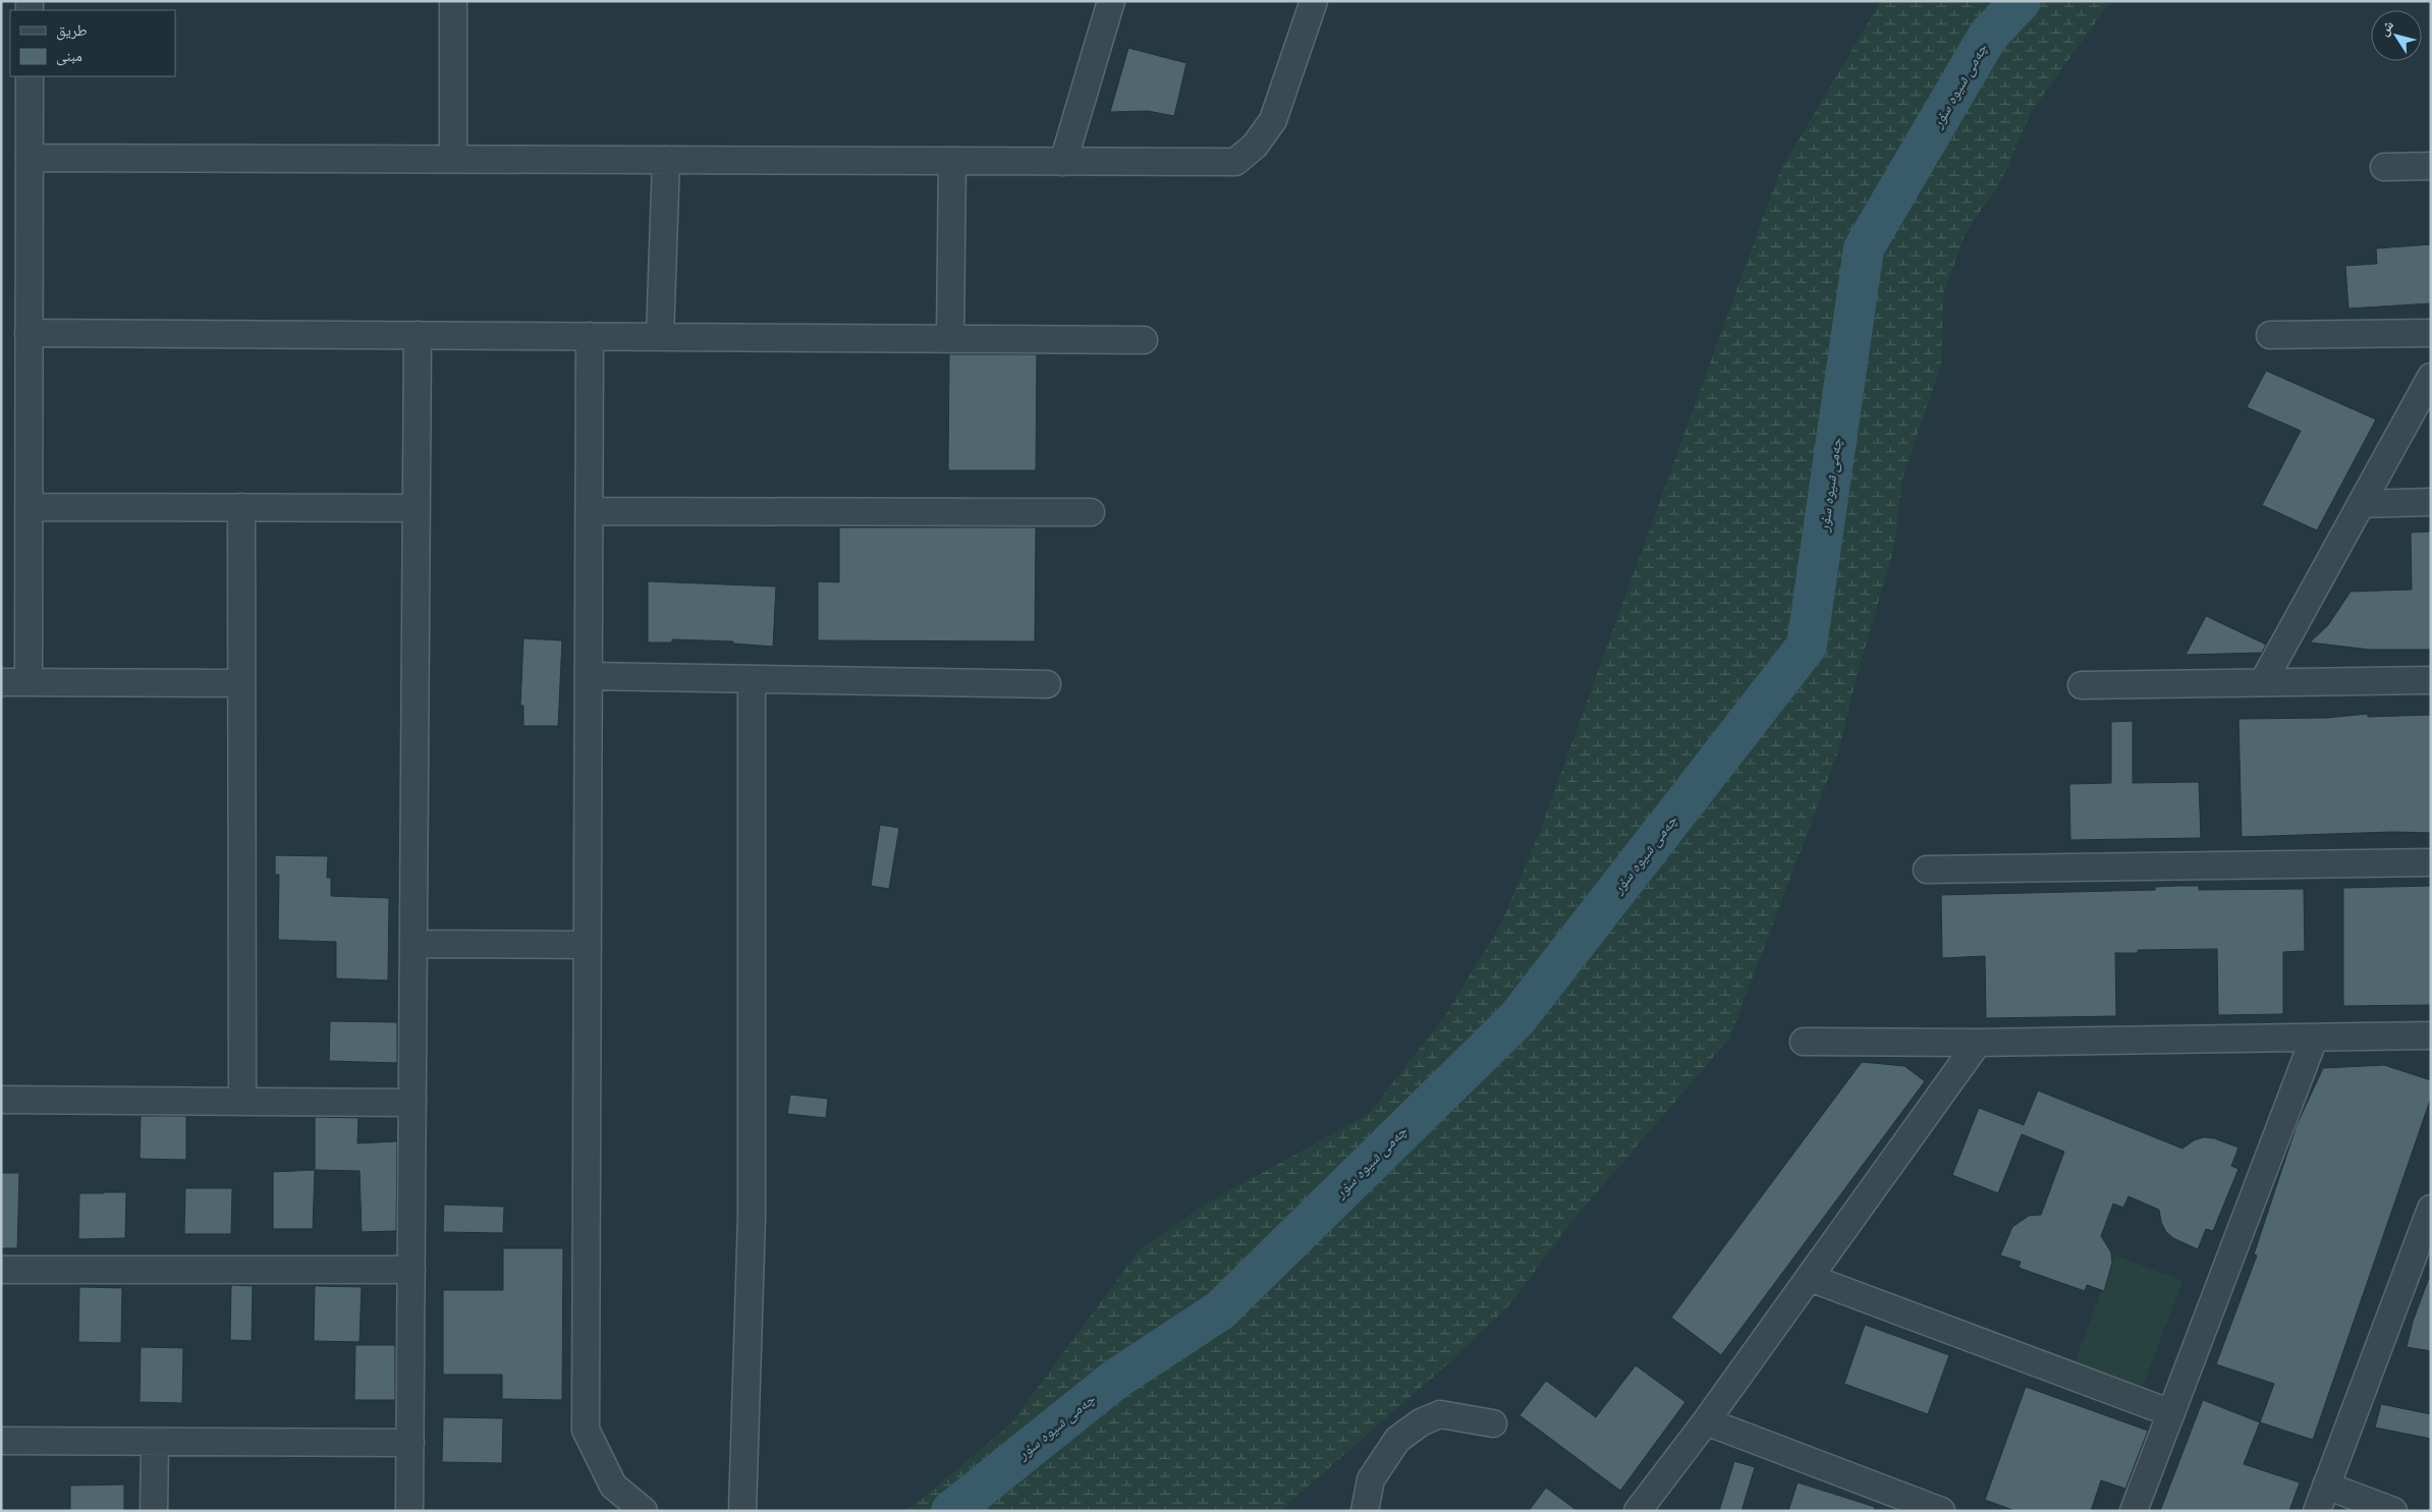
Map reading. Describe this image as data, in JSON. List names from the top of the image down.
{
  "water": ["چەمی شیوە سۆر"],
  "legend": ["طريق", "مبنى"],
  "north": "top left"
}
